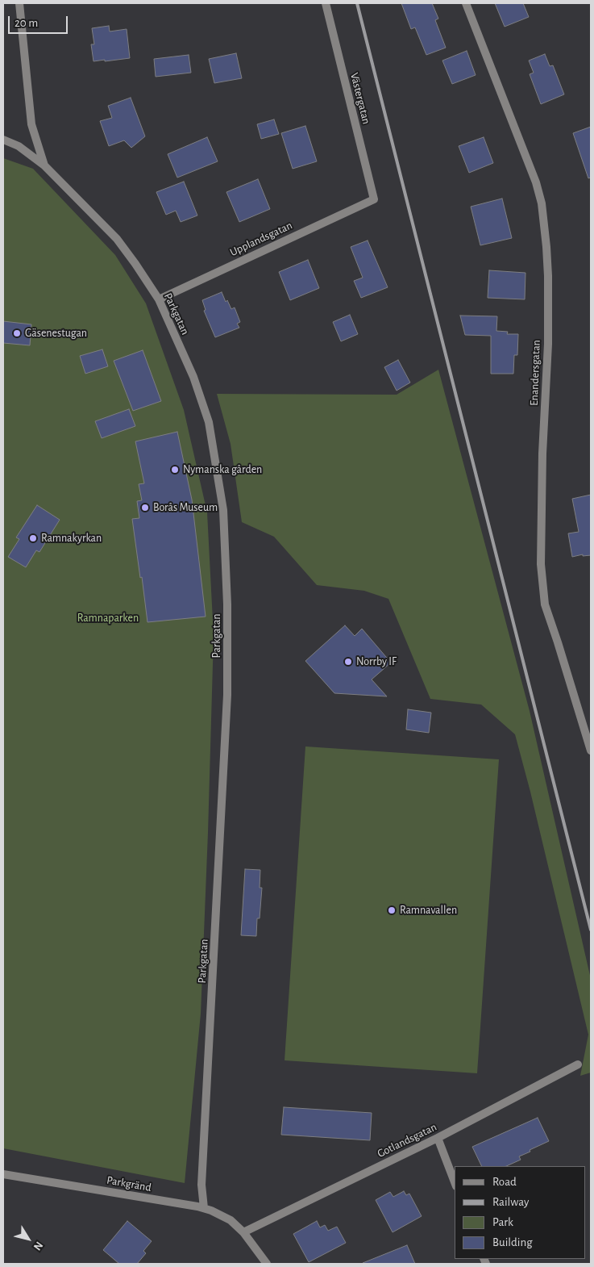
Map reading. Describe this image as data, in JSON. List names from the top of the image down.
{
  "streets": {
    "street": [
      "Västergatan",
      "Upplandsgatan",
      "Parkgatan",
      "Enandersgatan",
      "Gotlandsgatan",
      "Parkgränd"
    ]
  },
  "crossings": [
    ["Västergatan", "Upplandsgatan"],
    ["Upplandsgatan", "Parkgatan"],
    ["Parkgatan", "Parkgränd"],
    ["Gotlandsgatan", "Parkgränd"]
  ],
  "parks": ["Ramnaparken"],
  "places": [
    "Gäsenestugan",
    "Nymanska gården",
    "Borås Museum",
    "Ramnakyrkan",
    "Norrby IF",
    "Ramnavallen"
  ],
  "legend": [
    "Road",
    "Railway",
    "Park",
    "Building"
  ],
  "scale_bar": "20 m",
  "north": "bottom right"
}
